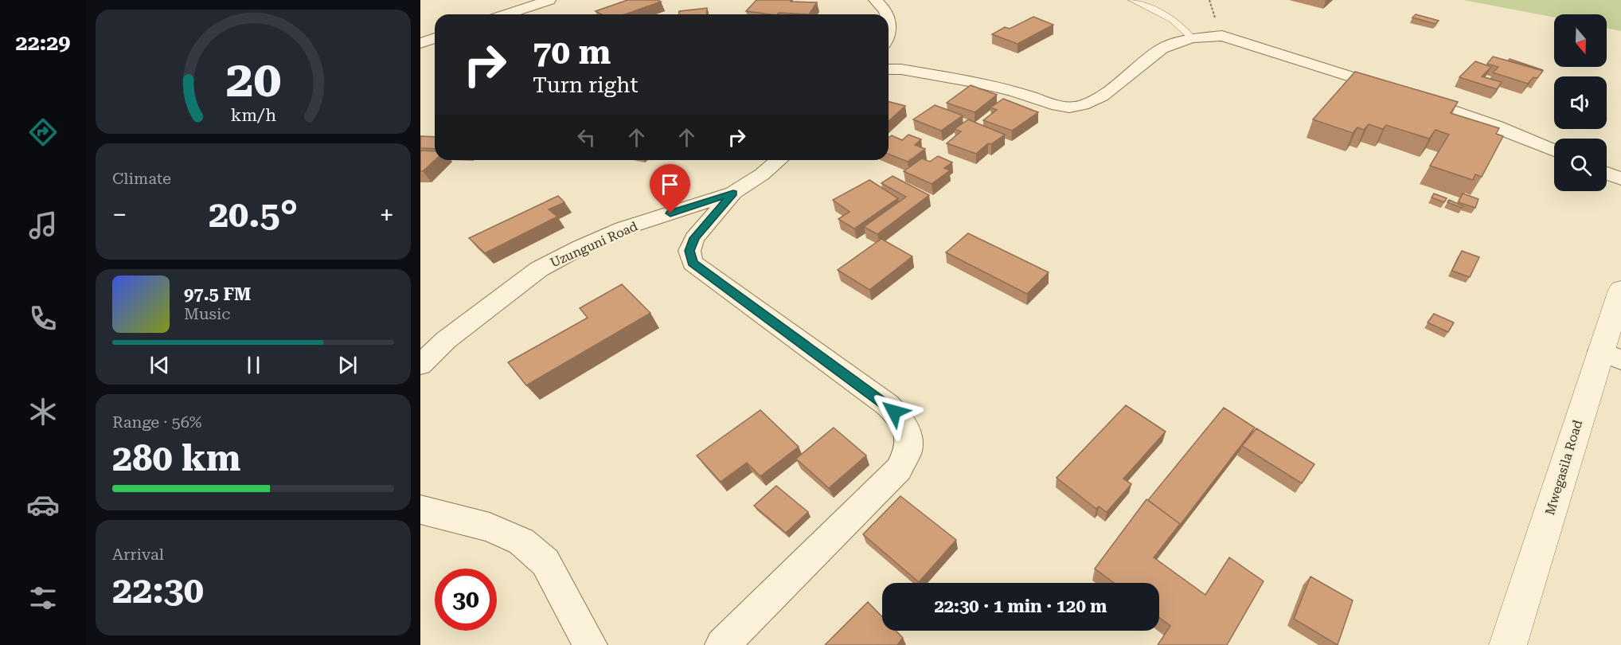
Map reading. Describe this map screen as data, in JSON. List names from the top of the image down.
{
  "streets": {
    "street": ["Uzunguni Road", "Mwegasila Road"]
  },
  "north": "bottom",
  "page": {
    "tabs": "22:29",
    "turn": ["70 m", "Turn right"],
    "tile": [
      "Climate",
      ["Range · 56%", "280 km"],
      ["Arrival", "22:30"]
    ],
    "heat": ["−", "20.5°", "+"],
    "song": ["97.5 FM", "Music"],
    "limit": "30",
    "trip": "22:30 · 1 min · 120 m",
    "gauge": ["20", "km/h"]
  }
}
